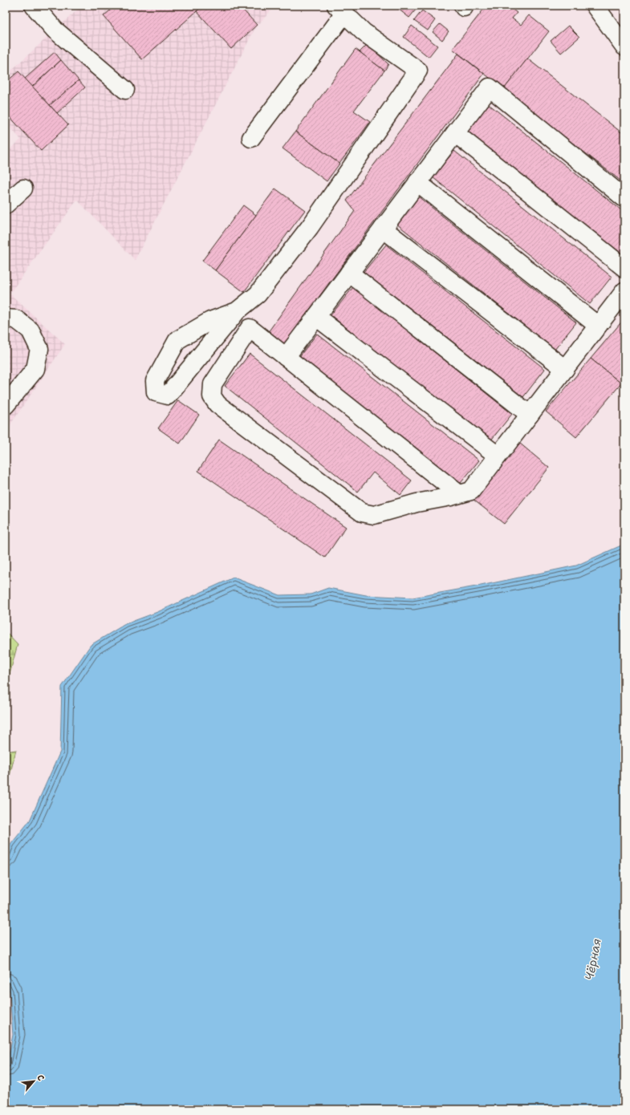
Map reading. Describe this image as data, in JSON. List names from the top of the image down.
{
  "water": ["Чёрная"],
  "north": "top right"
}
